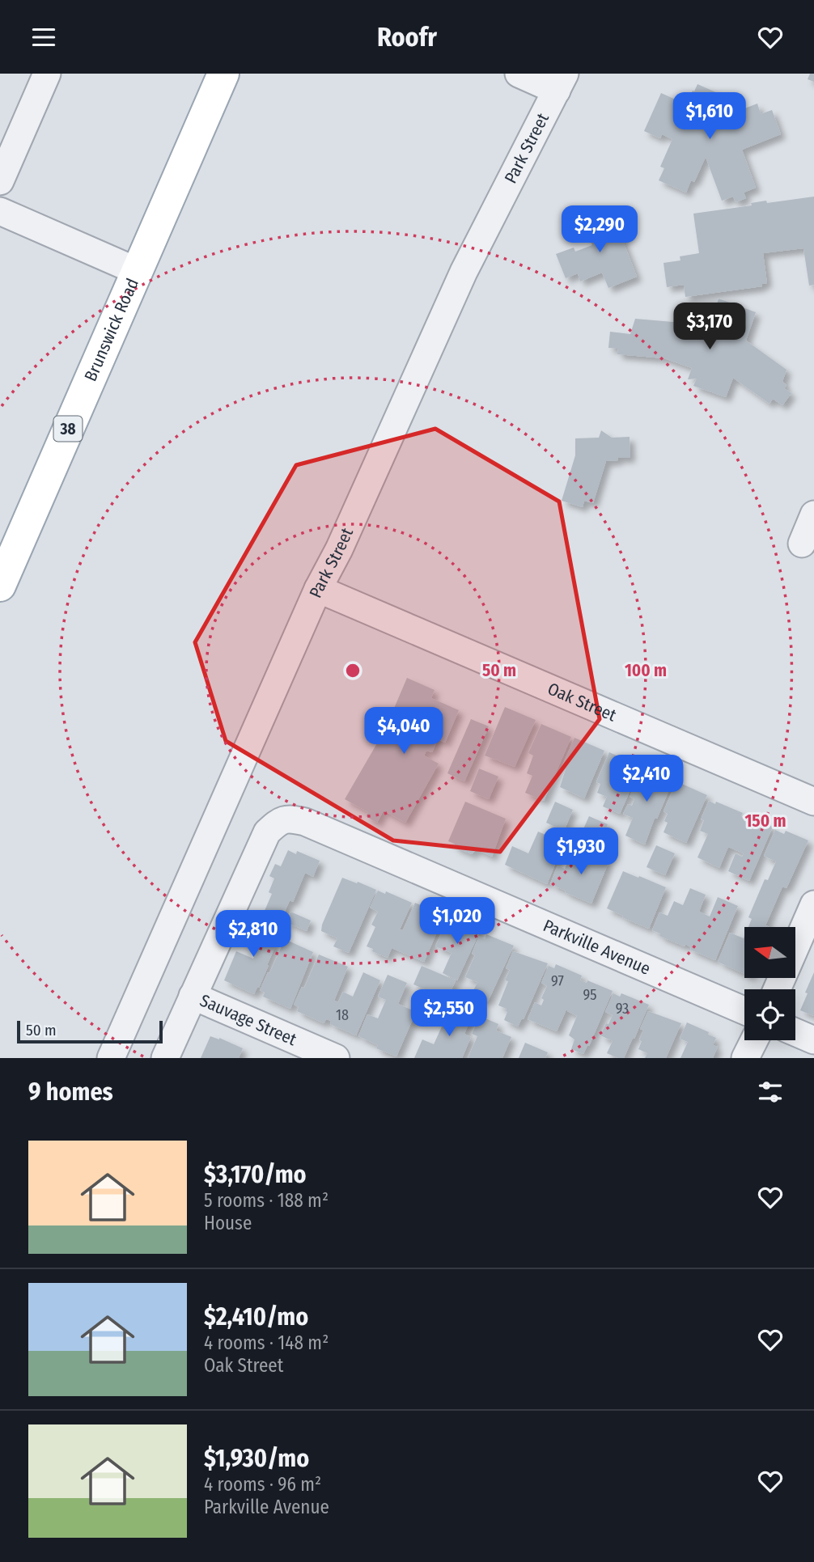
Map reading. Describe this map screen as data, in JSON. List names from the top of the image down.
{
  "streets": {
    "main road": ["Brunswick Road", "38"],
    "street": [
      "Park Street",
      "Oak Street",
      "Parkville Avenue",
      "Sauvage Street"
    ]
  },
  "crossings": [
    ["Park Street", "Oak Street"],
    ["Parkville Avenue", "Sauvage Street"]
  ],
  "house_numbers": [
    "97",
    "95",
    "93",
    "18"
  ],
  "scale_bar": "50 m",
  "north": "left",
  "page": {
    "header": "Roofr",
    "price": [
      "$1,610",
      "$2,290",
      "$3,170",
      "$4,040",
      "$2,410",
      "$1,930",
      "$1,020",
      "$2,810",
      "$2,550"
    ],
    "scale": "50 m",
    "heading": "9 homes",
    "list": [
      {
        "name": "$3,170/mo",
        "note": "5 rooms · 188 m² · House"
      },
      {
        "name": "$2,410/mo",
        "note": "4 rooms · 148 m² · Oak Street"
      },
      {
        "name": "$1,930/mo",
        "note": "4 rooms · 96 m² · Parkville Avenue"
      }
    ]
  },
  "rings": ["50 m", "100 m", "150 m"]
}
